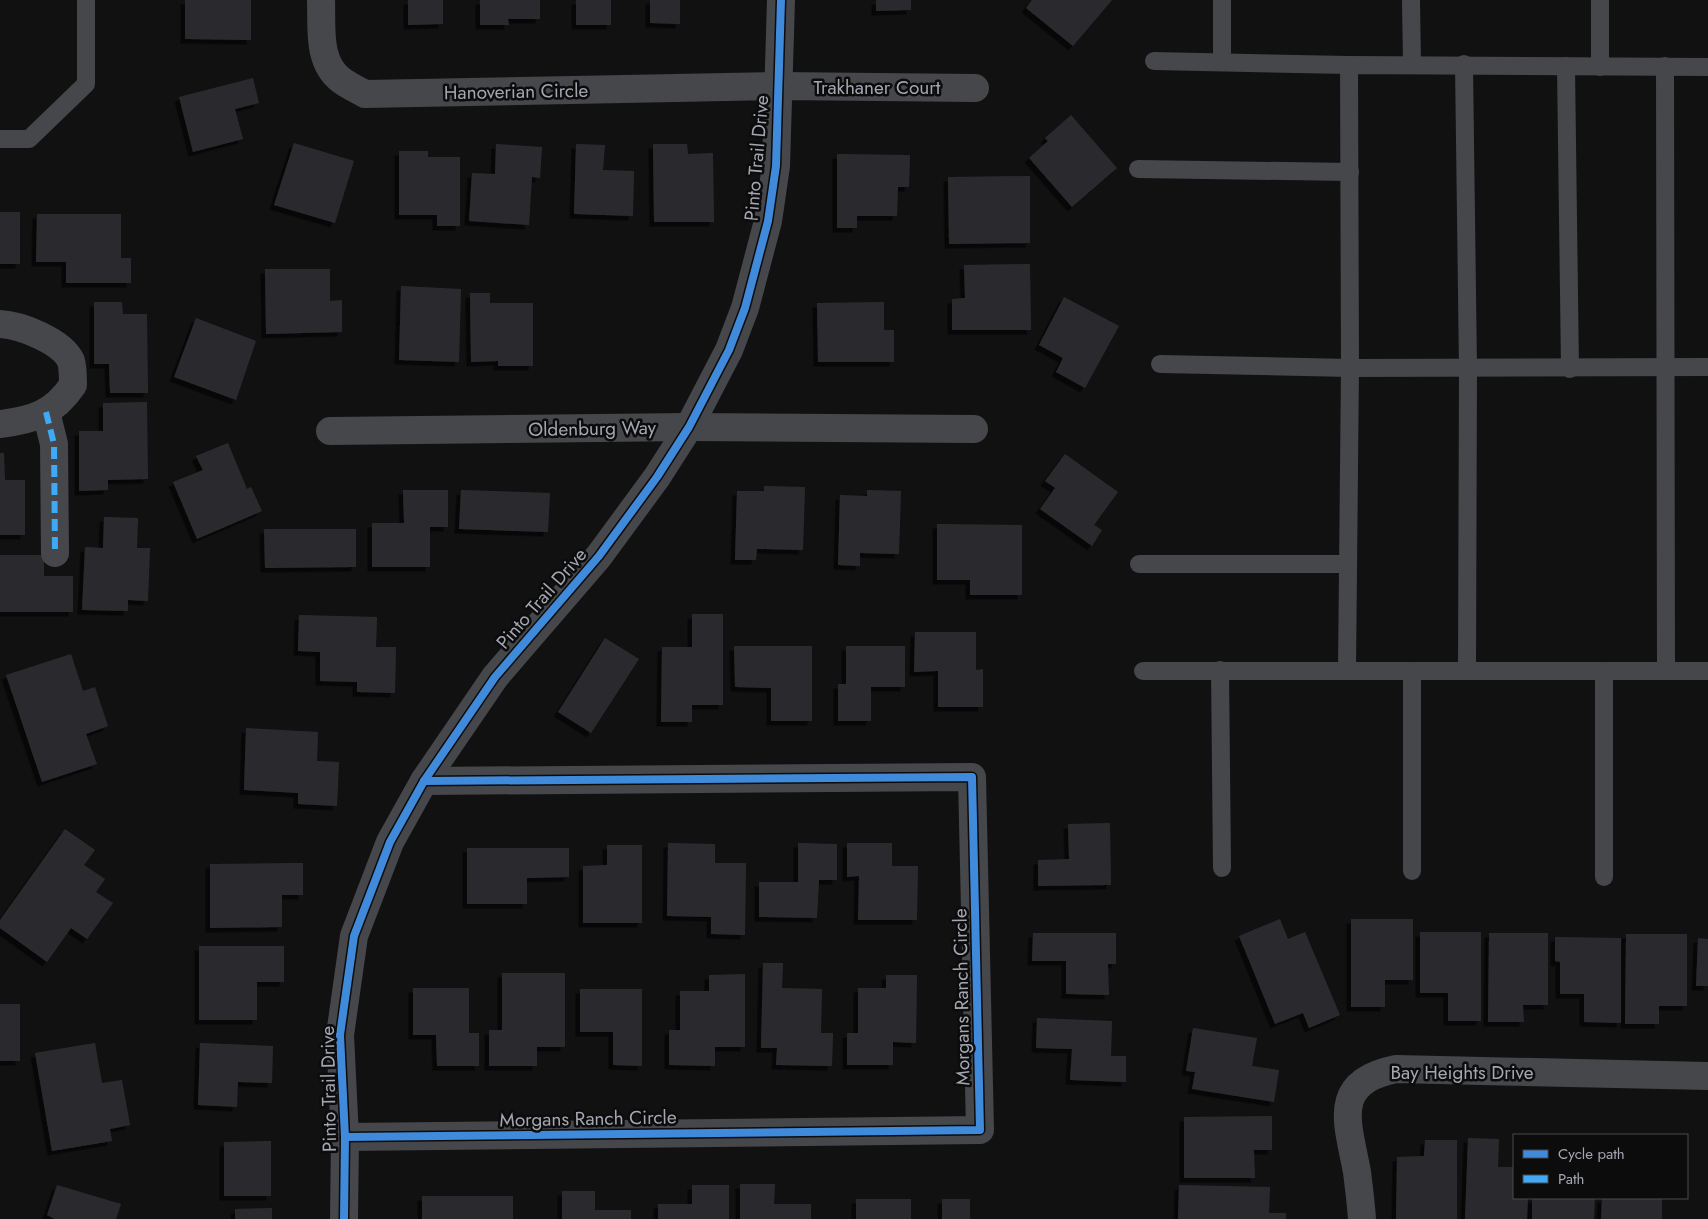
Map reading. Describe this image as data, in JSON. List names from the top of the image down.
{
  "streets": {
    "street": [
      "Trakhaner Court",
      "Hanoverian Circle",
      "Pinto Trail Drive",
      "Oldenburg Way",
      "Morgans Ranch Circle",
      "Bay Heights Drive"
    ]
  },
  "crossings": [
    ["Trakhaner Court", "Hanoverian Circle"],
    ["Trakhaner Court", "Pinto Trail Drive"],
    ["Hanoverian Circle", "Pinto Trail Drive"],
    ["Pinto Trail Drive", "Oldenburg Way"],
    ["Pinto Trail Drive", "Morgans Ranch Circle"]
  ],
  "legend": ["Cycle path", "Path"]
}
